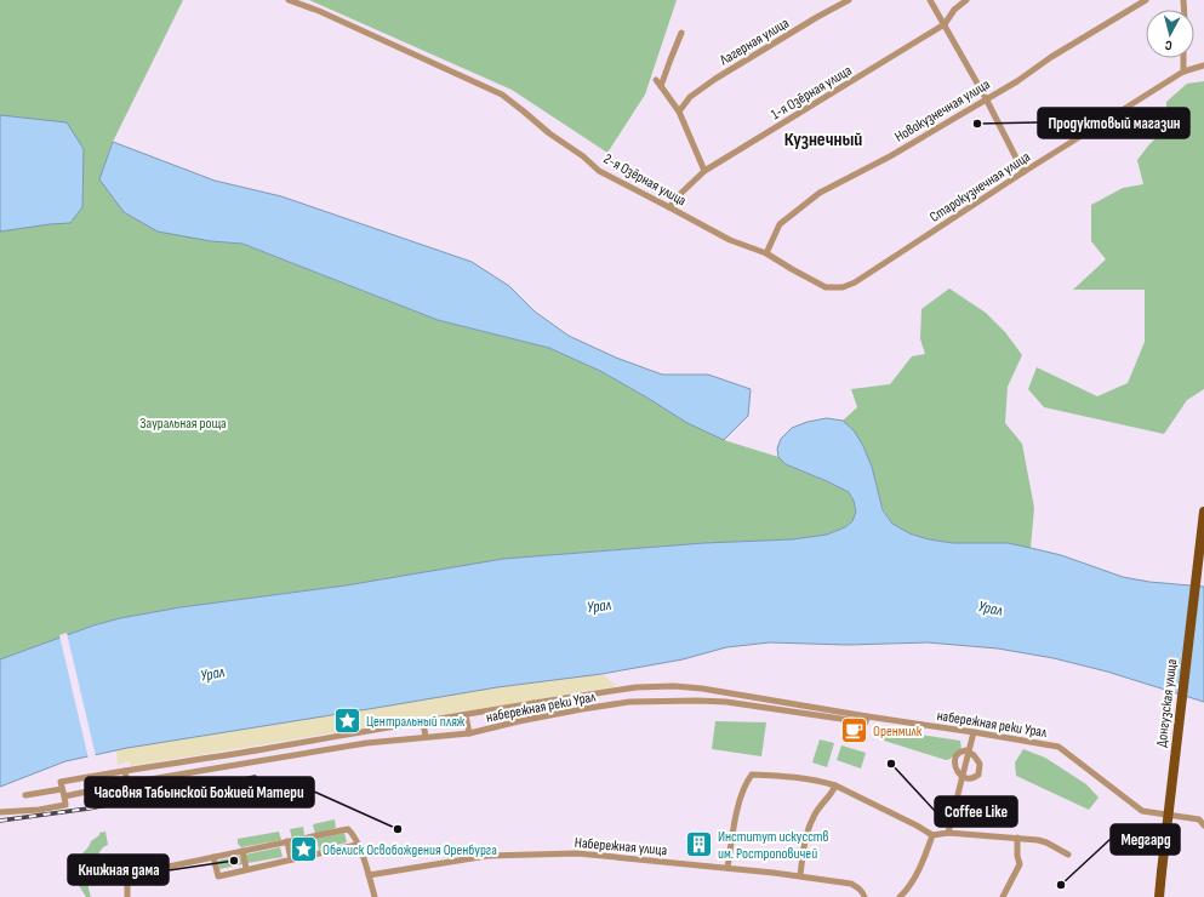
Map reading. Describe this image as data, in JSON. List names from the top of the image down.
{
  "streets": {
    "main road": ["Донгузская улица"],
    "street": [
      "Лагерная улица",
      "1-я Озёрная улица",
      "Новокузнечная улица",
      "2-я Озёрная улица",
      "Старокузнечная улица",
      "набережная реки Урал",
      "Набережная улица"
    ]
  },
  "crossings": [
    ["1-я Озёрная улица", "2-я Озёрная улица"],
    ["Новокузнечная улица", "2-я Озёрная улица"],
    ["Новокузнечная улица", "Старокузнечная улица"],
    ["2-я Озёрная улица", "Старокузнечная улица"]
  ],
  "districts": ["Кузнечный"],
  "water": ["Урал"],
  "parks": ["Зауральная роща"],
  "places": {
    "other": [
      "Продуктовый магазин",
      "Coffee Like",
      "Часовня Табынской Божией Матери",
      "Книжная дама",
      "Медгард"
    ],
    "place": ["Центральный пляж", "Обелиск Освобождения Оренбурга"],
    "cafe": ["Оренмилк"],
    "building": ["Институт искусств им. Ростроповичей"]
  },
  "north": "bottom"
}
